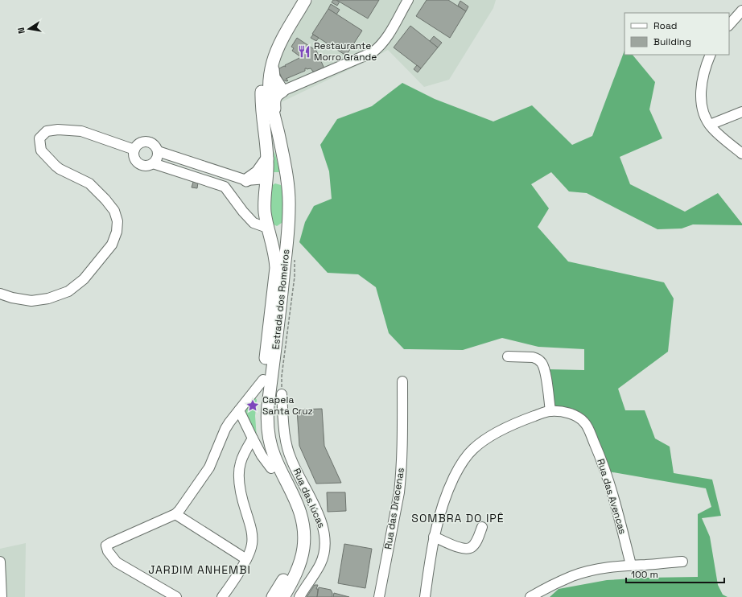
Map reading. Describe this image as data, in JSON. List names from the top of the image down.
{
  "streets": {
    "main road": ["Estrada dos Romeiros"],
    "street": ["Rua das Avencas", "Rua das Iúcas", "Rua das Dracenas"]
  },
  "districts": ["SOMBRA DO IPÊ", "JARDIM ANHEMBI"],
  "places": {
    "restaurant": ["Restaurante Morro Grande"],
    "place": ["Capela Santa Cruz"]
  },
  "legend": ["Road", "Building"],
  "scale_bar": "100 m",
  "north": "left"
}
